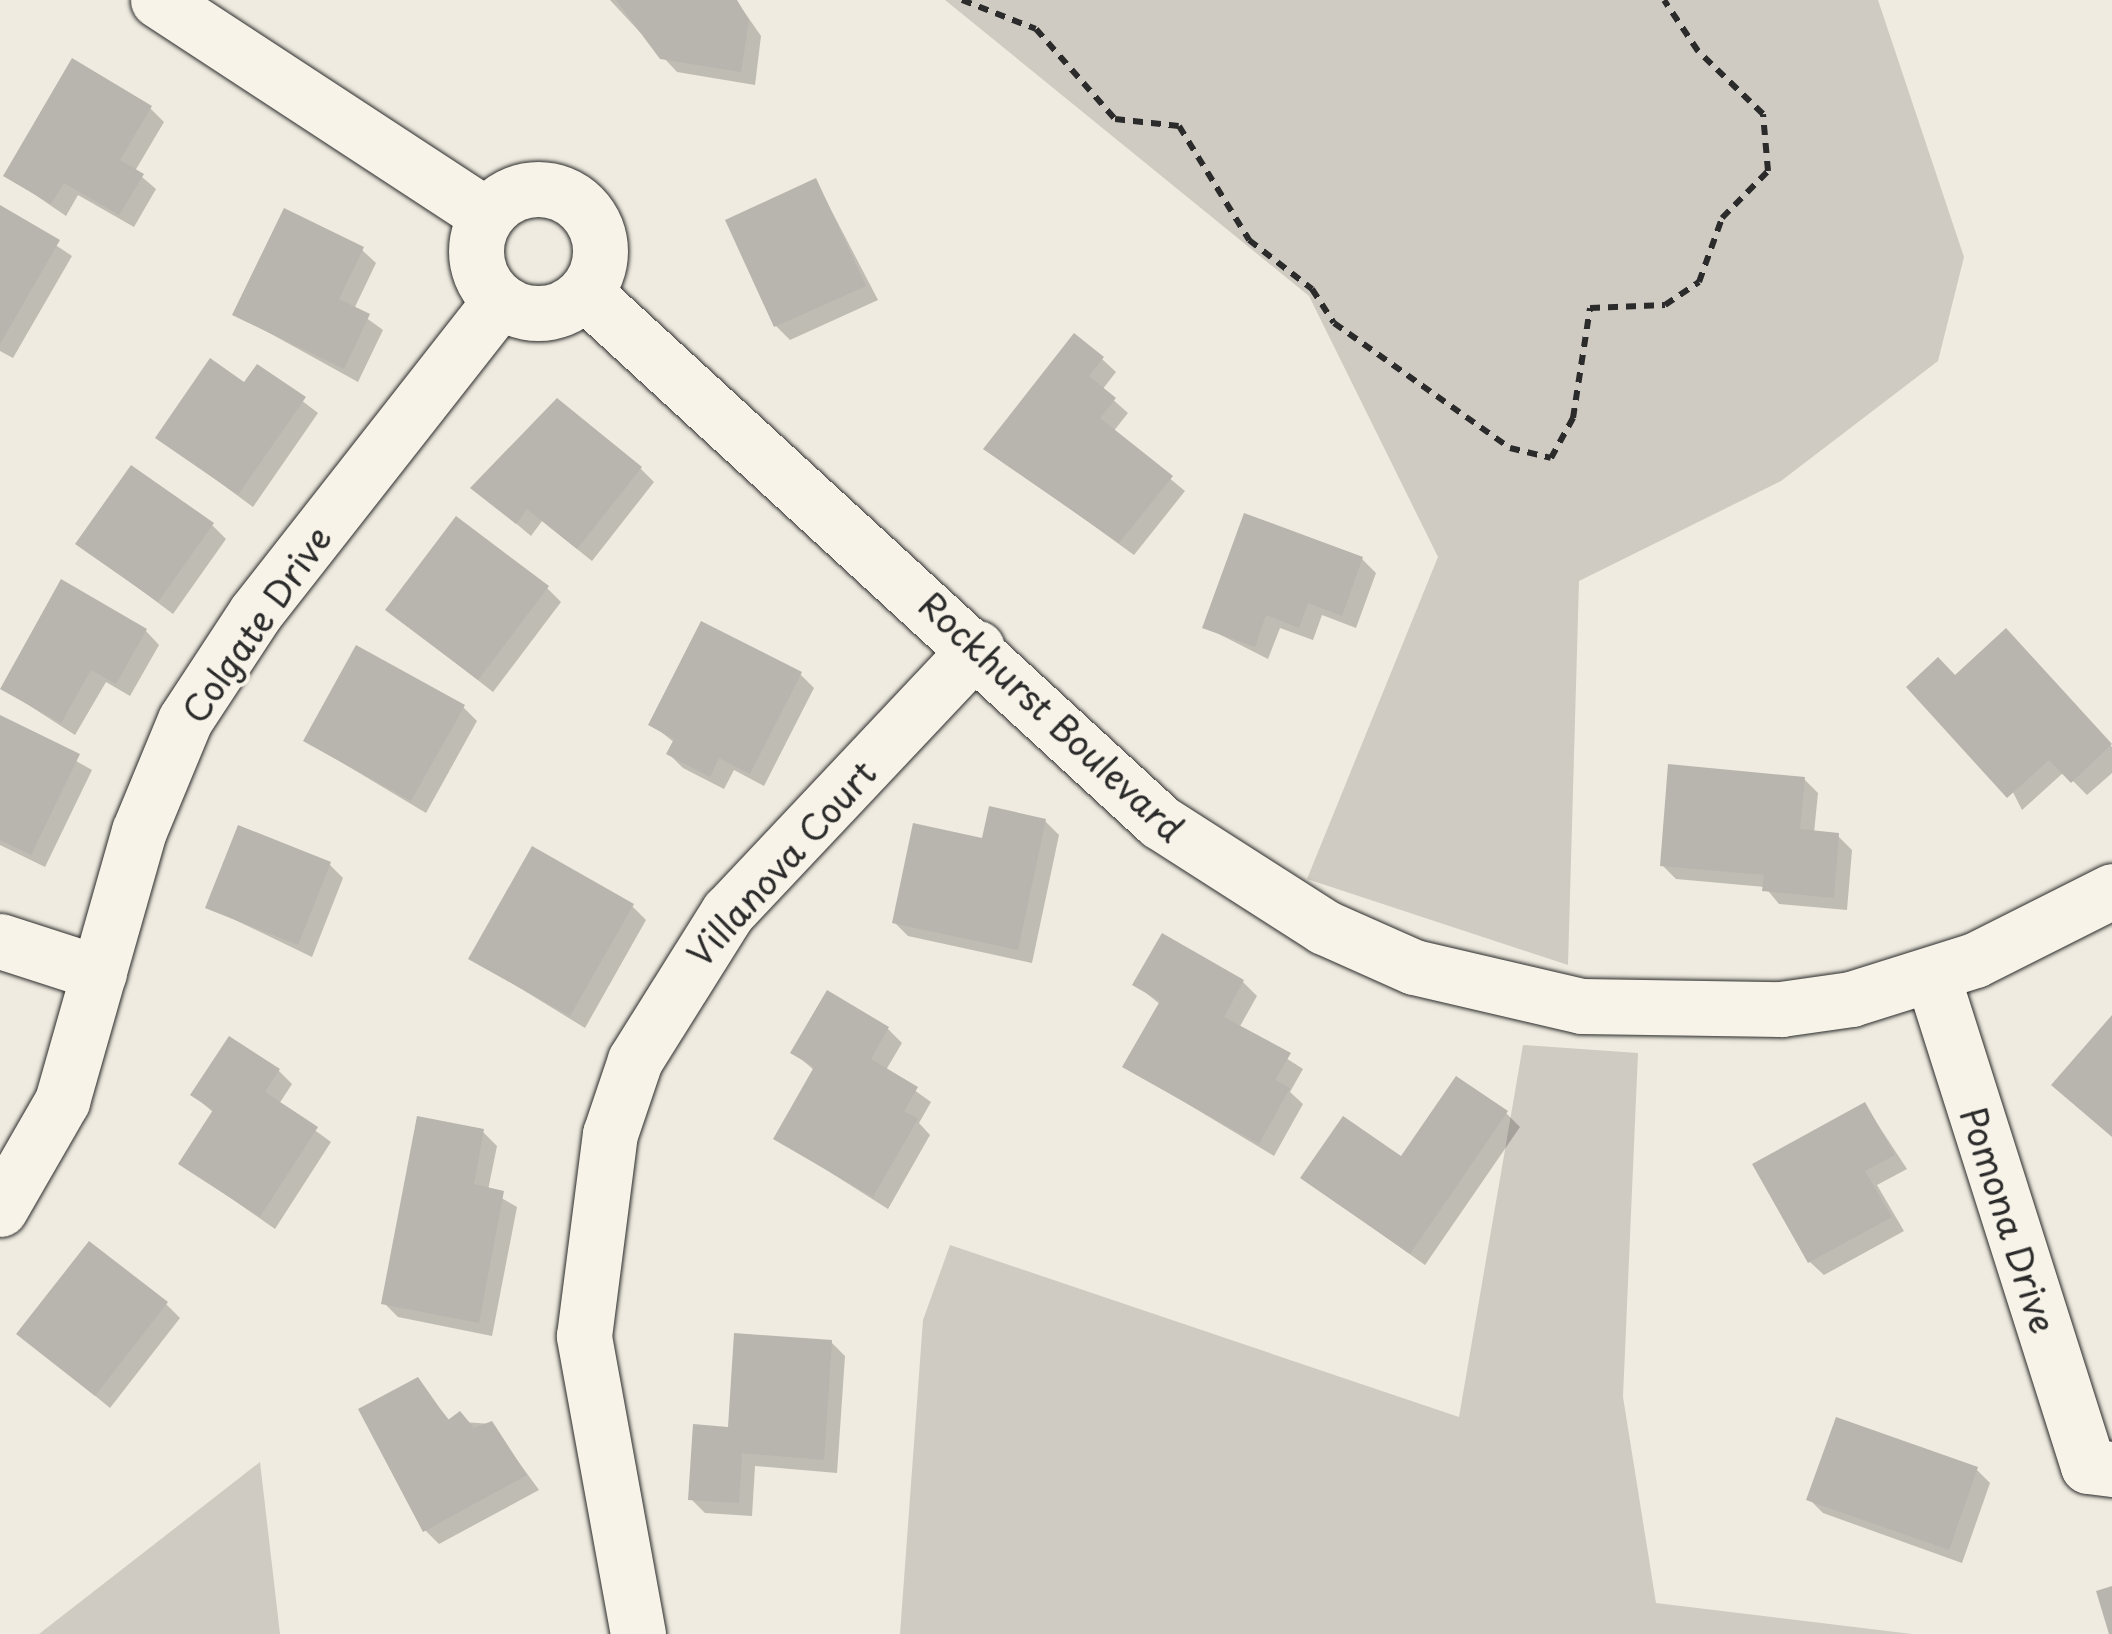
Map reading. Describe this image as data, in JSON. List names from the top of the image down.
{
  "streets": {
    "street": [
      "Colgate Drive",
      "Rockhurst Boulevard",
      "Villanova Court",
      "Pomona Drive"
    ]
  },
  "crossings": [
    ["Colgate Drive", "Rockhurst Boulevard"],
    ["Rockhurst Boulevard", "Villanova Court"],
    ["Rockhurst Boulevard", "Pomona Drive"]
  ]
}
